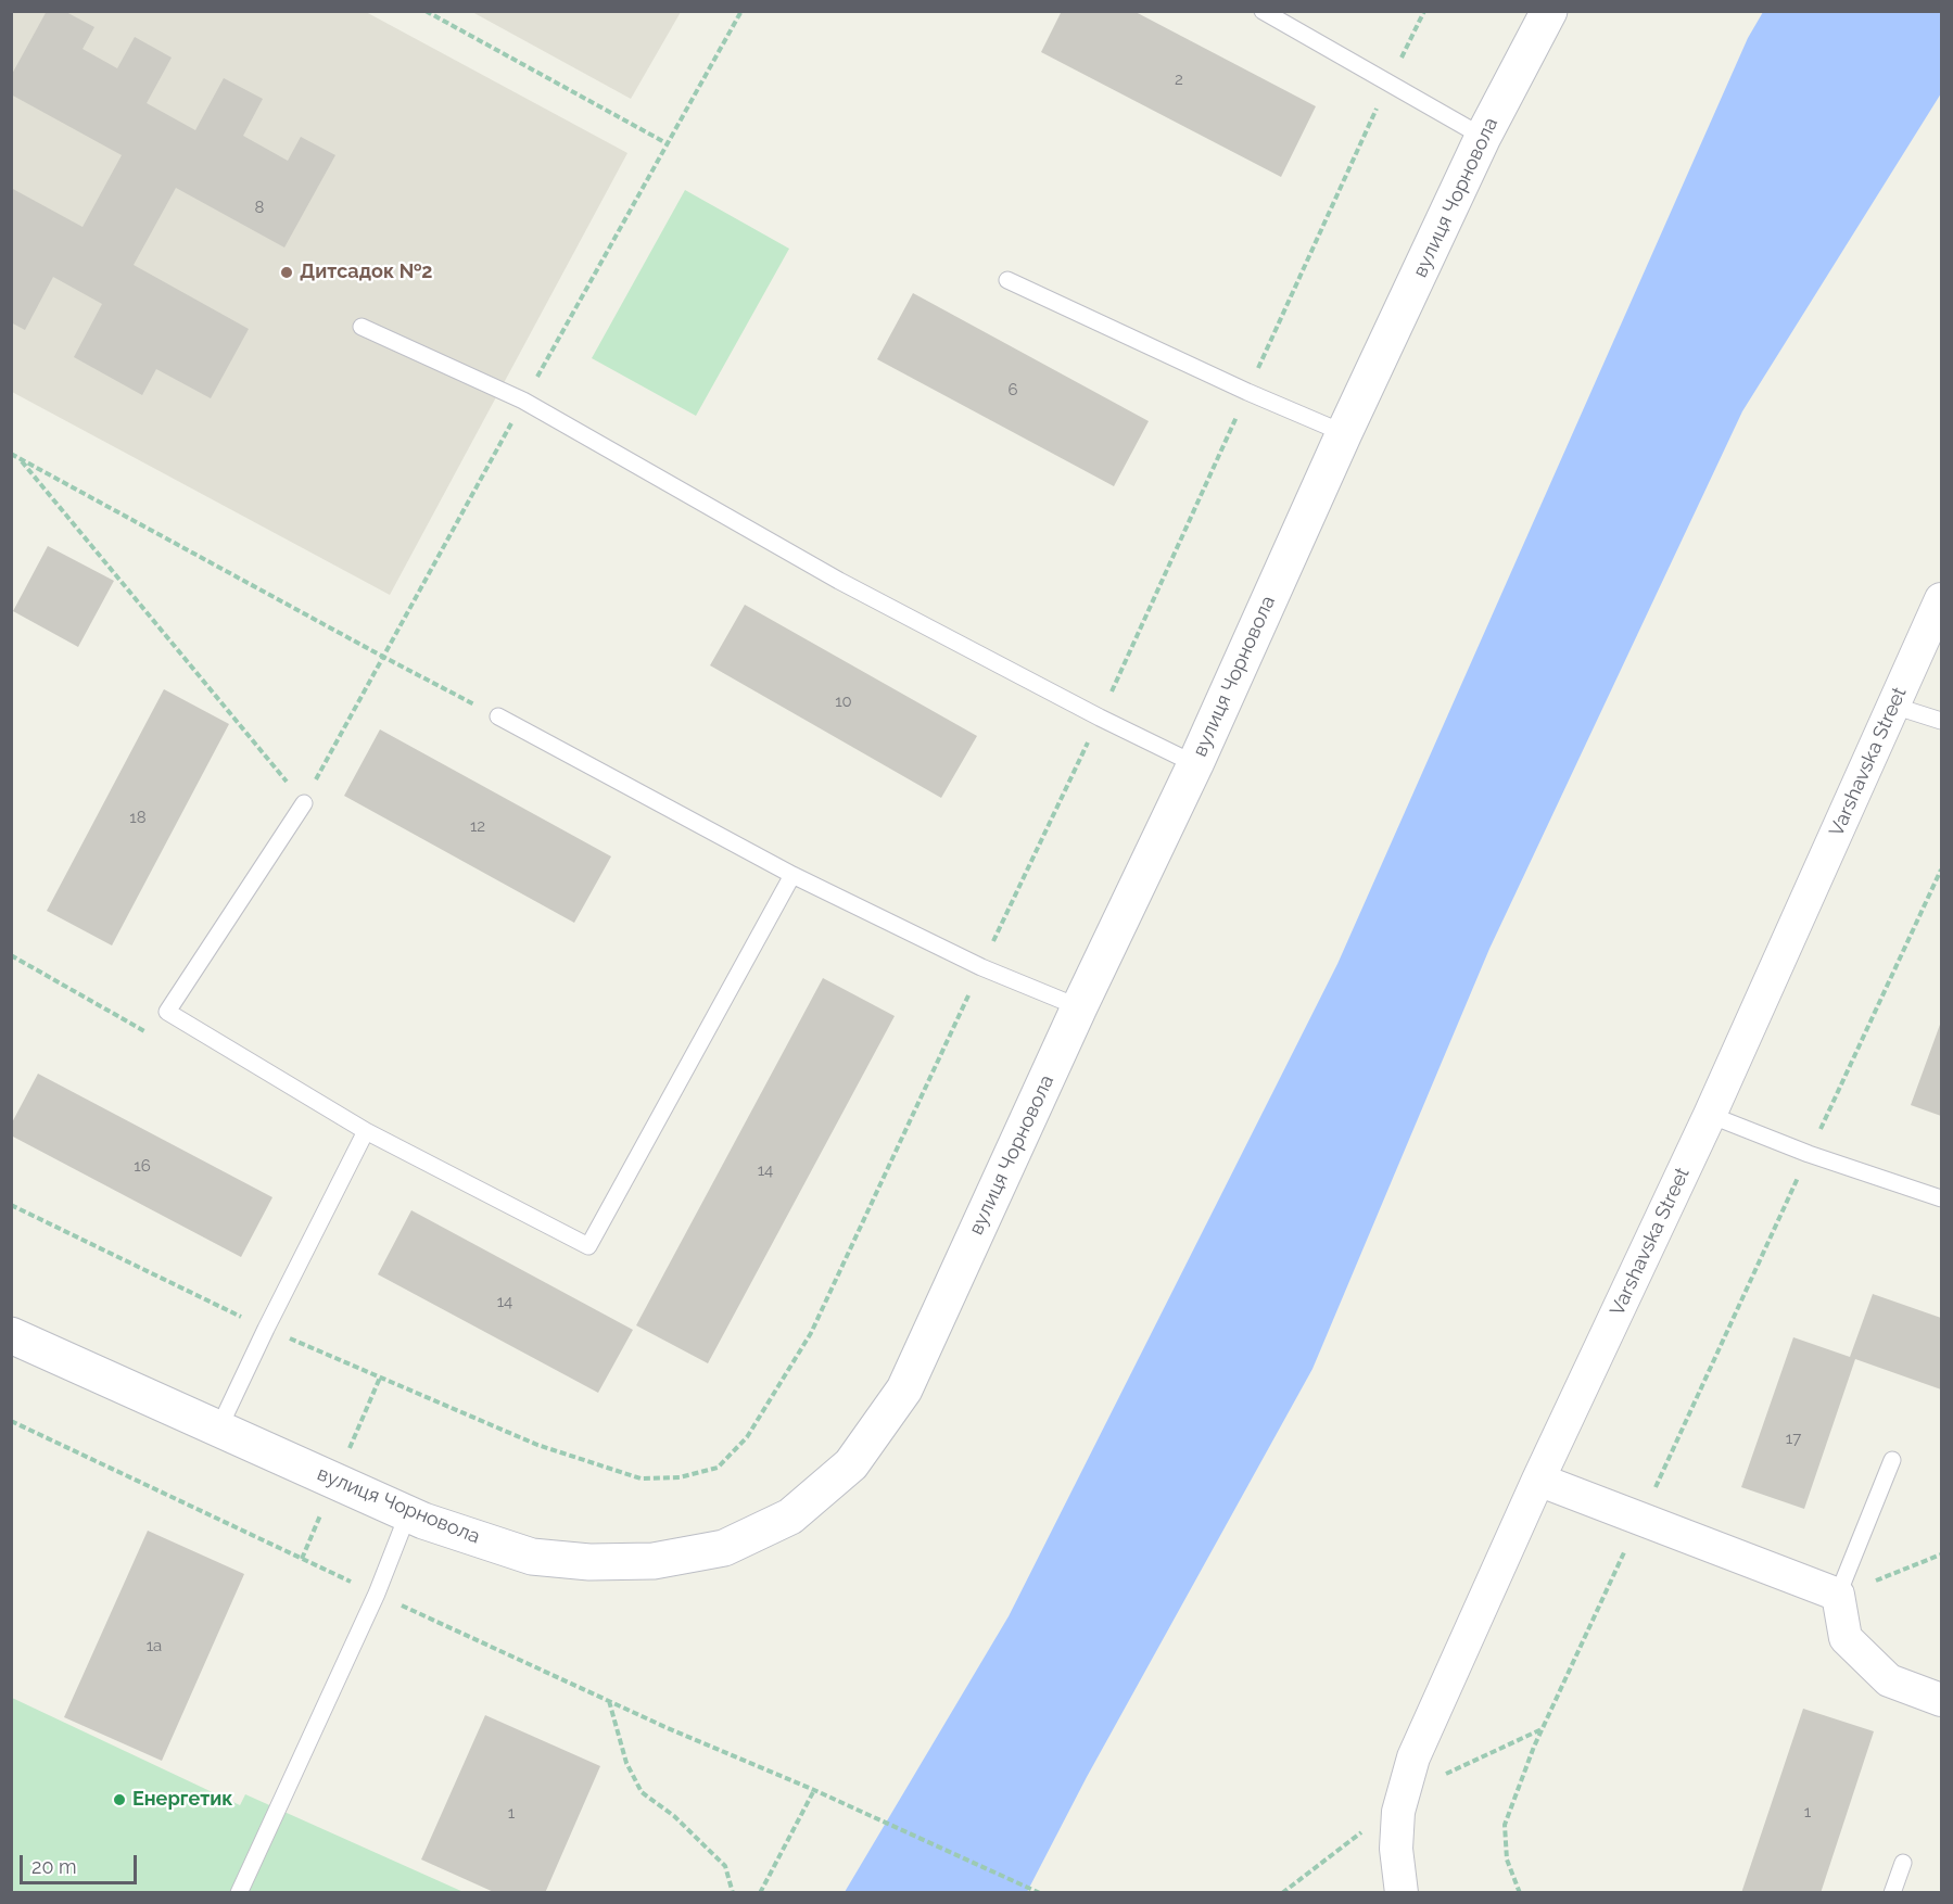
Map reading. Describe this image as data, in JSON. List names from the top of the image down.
{
  "streets": {
    "street": ["вулиця Чорновола", "Varshavska Street"]
  },
  "places": ["Дитсадок №2", "Енергетик"],
  "house_numbers": [
    "2",
    "8",
    "6",
    "10",
    "18",
    "12",
    "16",
    "14",
    "14",
    "17",
    "1а",
    "1",
    "1"
  ],
  "scale_bar": "20 m"
}
